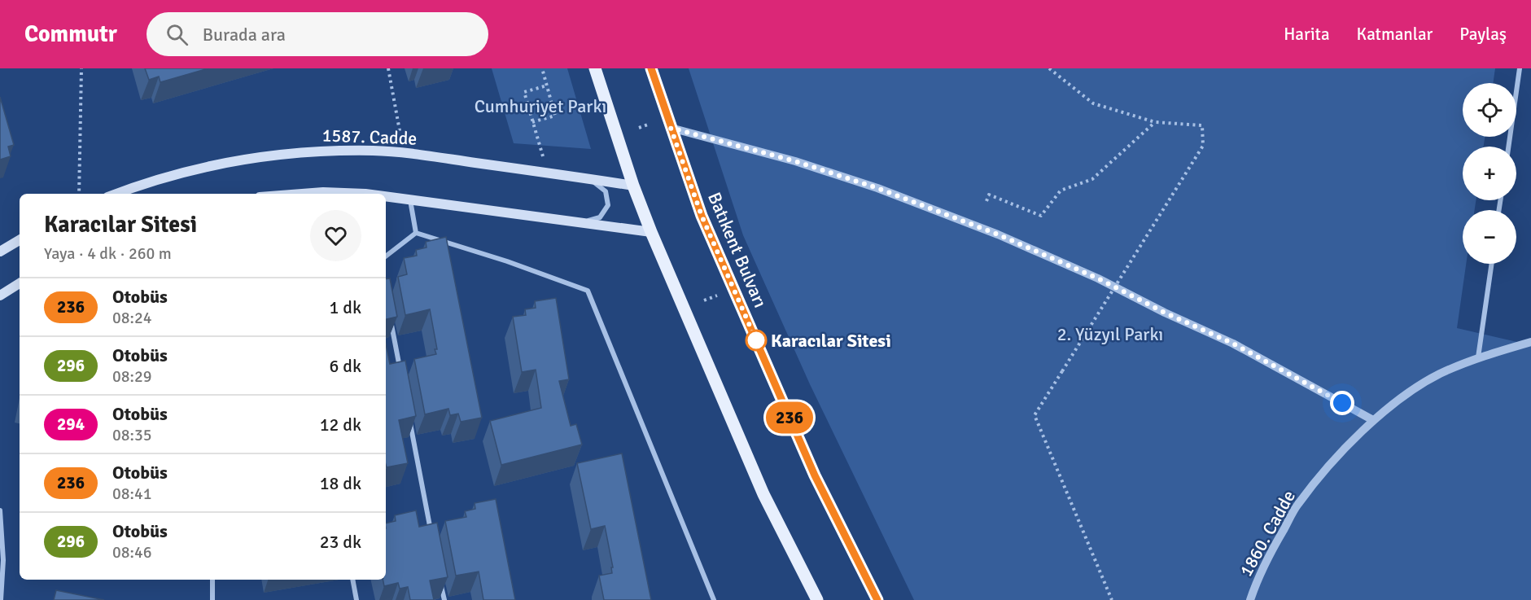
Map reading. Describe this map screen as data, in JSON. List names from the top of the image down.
{
  "streets": {
    "main road": ["1587. Cadde", "Batıkent Bulvarı"],
    "street": ["1860. Cadde"]
  },
  "parks": ["Cumhuriyet Parkı", "2. Yüzyıl Parkı"],
  "places": ["Karacılar Sitesi"],
  "lines": ["bus line 236"],
  "page": {
    "header": "Commutr",
    "search": "Burada ara",
    "nav": ["Harita", "Katmanlar", "Paylaş"],
    "on_map": "236",
    "map_buttons": ["+", "−"],
    "heading": ["Karacılar Sitesi", "Yaya · 4 dk · 260 m"],
    "list": [
      {
        "mark": "236",
        "name": "Otobüs",
        "note": "08:24",
        "value": "1 dk"
      },
      {
        "mark": "296",
        "name": "Otobüs",
        "note": "08:29",
        "value": "6 dk"
      },
      {
        "mark": "294",
        "name": "Otobüs",
        "note": "08:35",
        "value": "12 dk"
      },
      {
        "mark": "236",
        "name": "Otobüs",
        "note": "08:41",
        "value": "18 dk"
      },
      {
        "mark": "296",
        "name": "Otobüs",
        "note": "08:46",
        "value": "23 dk"
      }
    ]
  }
}
